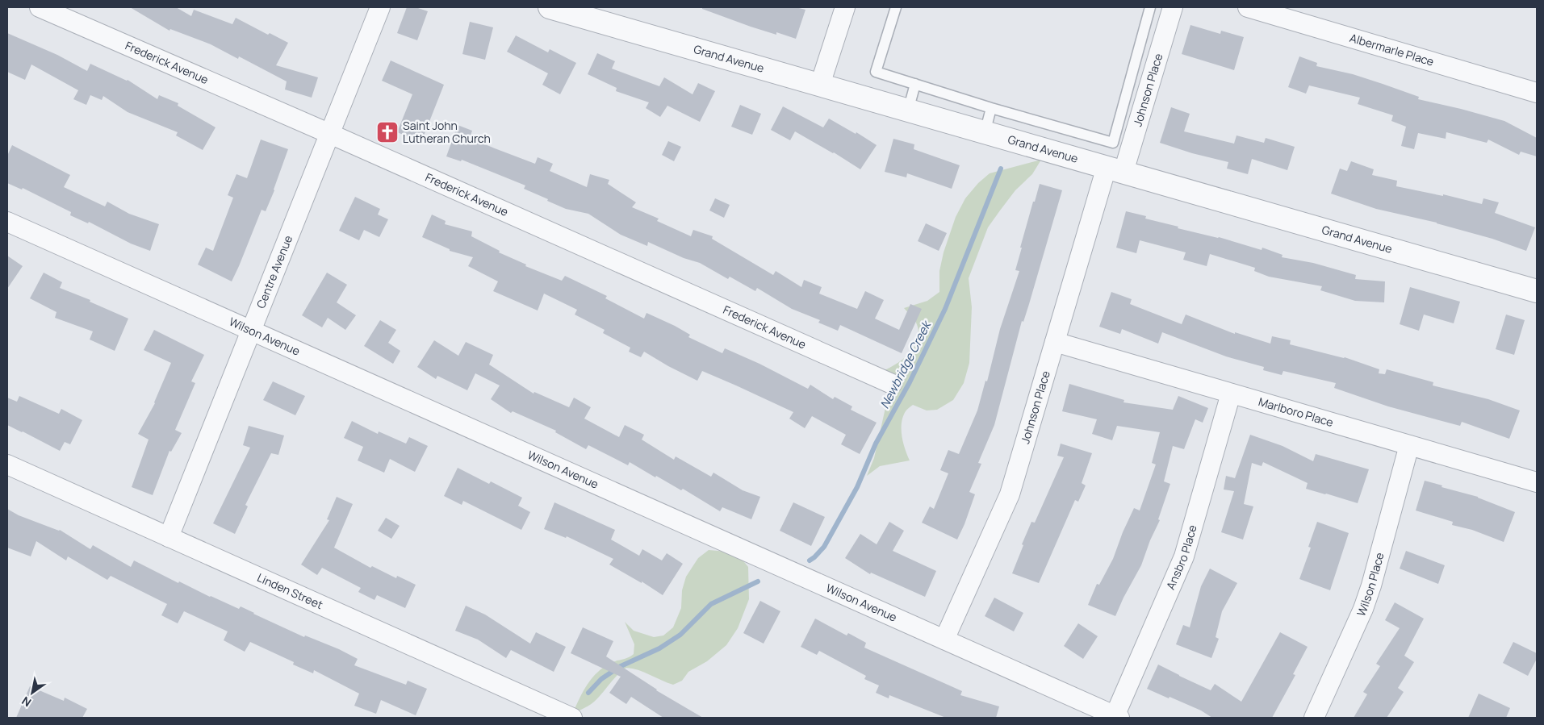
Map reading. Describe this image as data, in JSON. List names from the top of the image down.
{
  "streets": {
    "street": [
      "Albermarle Place",
      "Grand Avenue",
      "Frederick Avenue",
      "Johnson Place",
      "Centre Avenue",
      "Wilson Avenue",
      "Marlboro Place",
      "Ansbro Place",
      "Wilson Place",
      "Linden Street"
    ]
  },
  "crossings": [
    ["Grand Avenue", "Johnson Place"],
    ["Frederick Avenue", "Centre Avenue"],
    ["Johnson Place", "Wilson Avenue"],
    ["Johnson Place", "Marlboro Place"],
    ["Centre Avenue", "Wilson Avenue"],
    ["Centre Avenue", "Linden Street"],
    ["Wilson Avenue", "Ansbro Place"],
    ["Marlboro Place", "Ansbro Place"],
    ["Marlboro Place", "Wilson Place"]
  ],
  "water": ["Newbridge Creek"],
  "places": {
    "church": ["Saint John Lutheran Church"]
  },
  "north": "bottom left"
}
